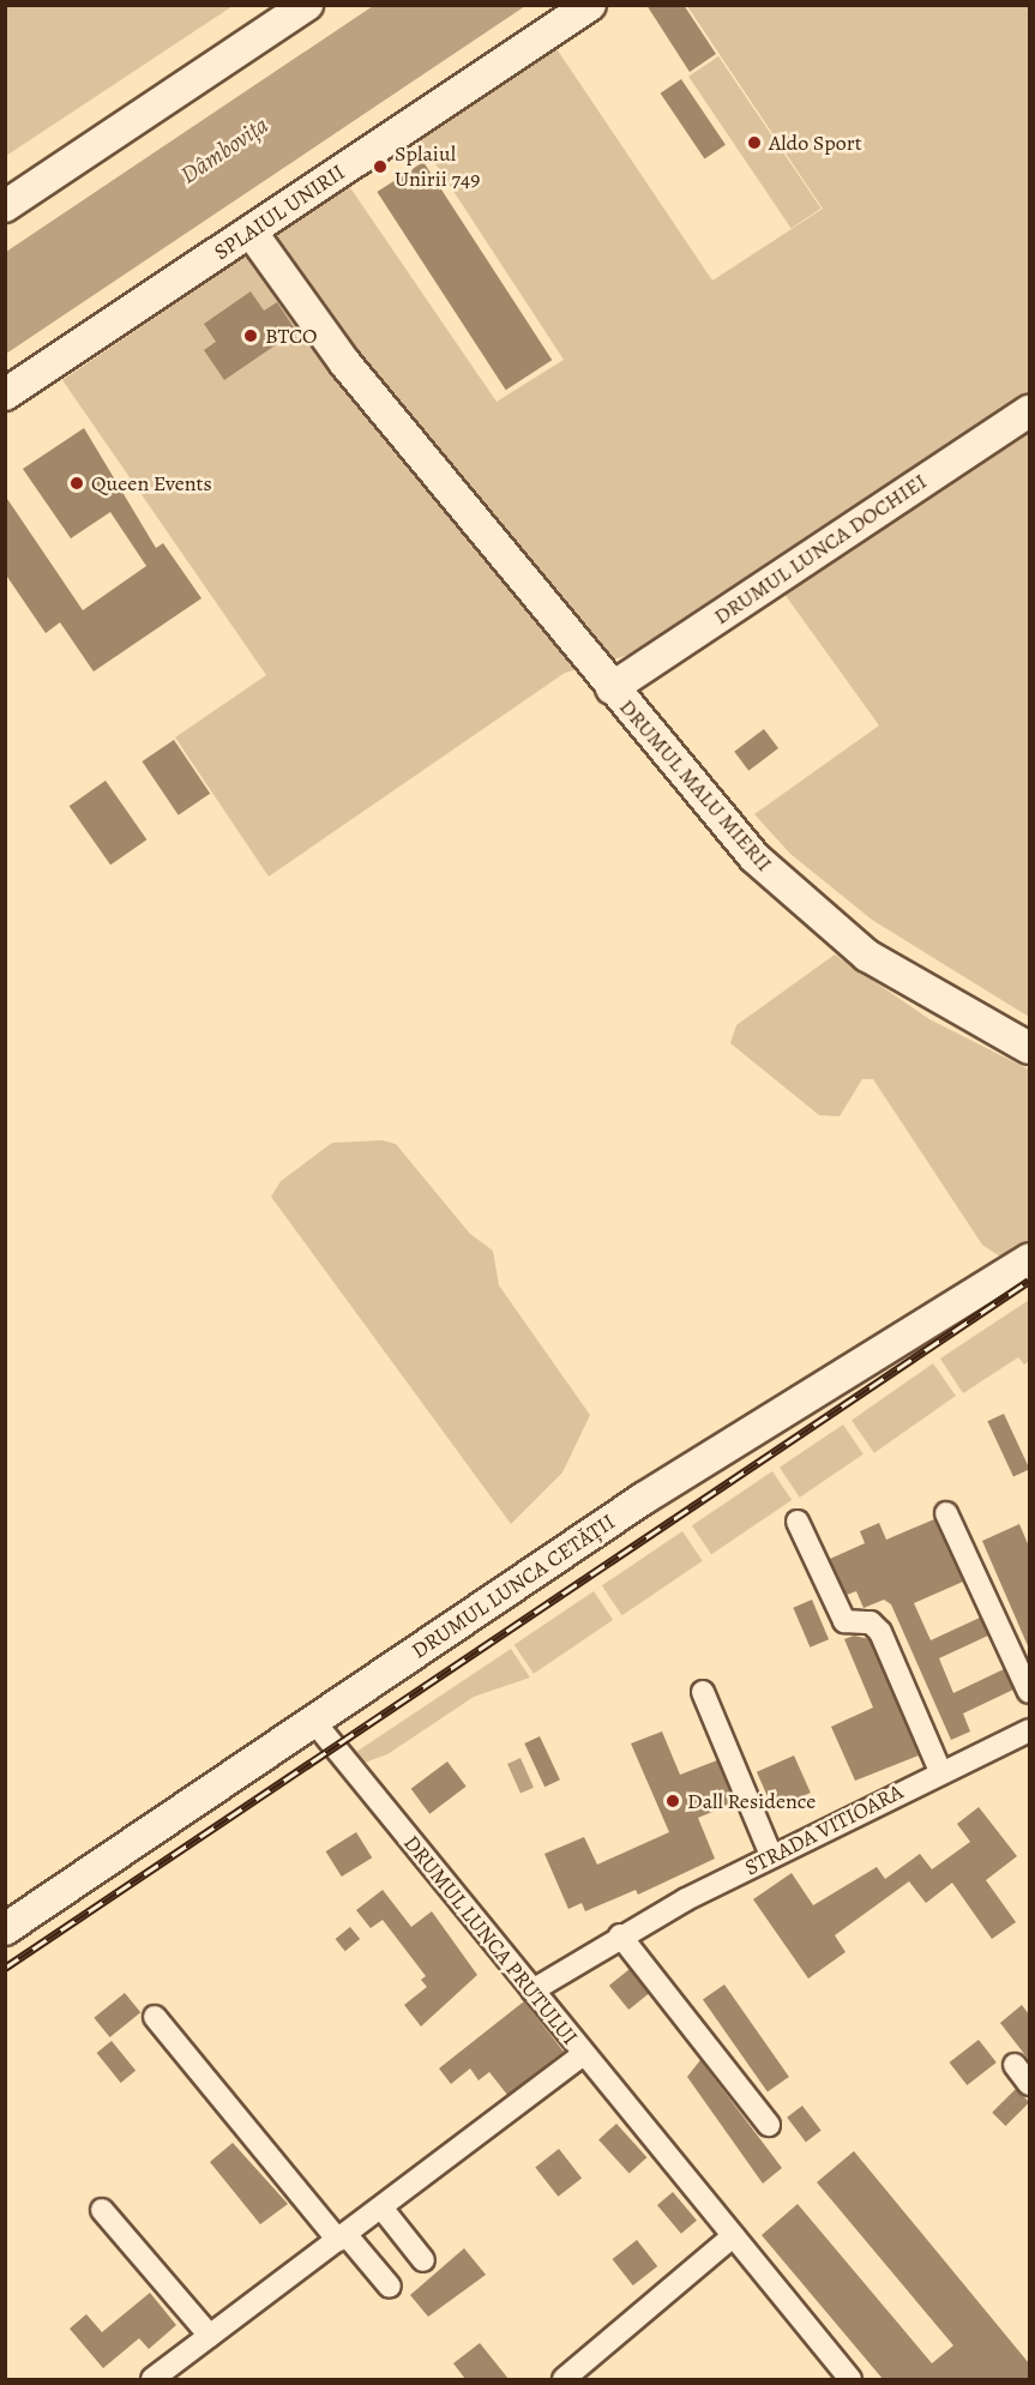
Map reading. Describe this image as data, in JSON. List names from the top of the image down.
{
  "streets": {
    "street": [
      "SPLAIUL UNIRII",
      "DRUMUL LUNCA DOCHIEI",
      "DRUMUL MALU MIERII",
      "DRUMUL LUNCA CETĂȚII",
      "STRADA VITIOARA",
      "DRUMUL LUNCA PRUTULUI"
    ]
  },
  "crossings": [
    ["SPLAIUL UNIRII", "DRUMUL MALU MIERII"],
    ["DRUMUL LUNCA DOCHIEI", "DRUMUL MALU MIERII"],
    ["DRUMUL LUNCA CETĂȚII", "DRUMUL LUNCA PRUTULUI"],
    ["STRADA VITIOARA", "DRUMUL LUNCA PRUTULUI"]
  ],
  "water": ["Dâmbovița"],
  "places": [
    "Aldo Sport",
    "Splaiul Unirii 749",
    "BTCO",
    "Queen Events",
    "Dall Residence"
  ]
}
